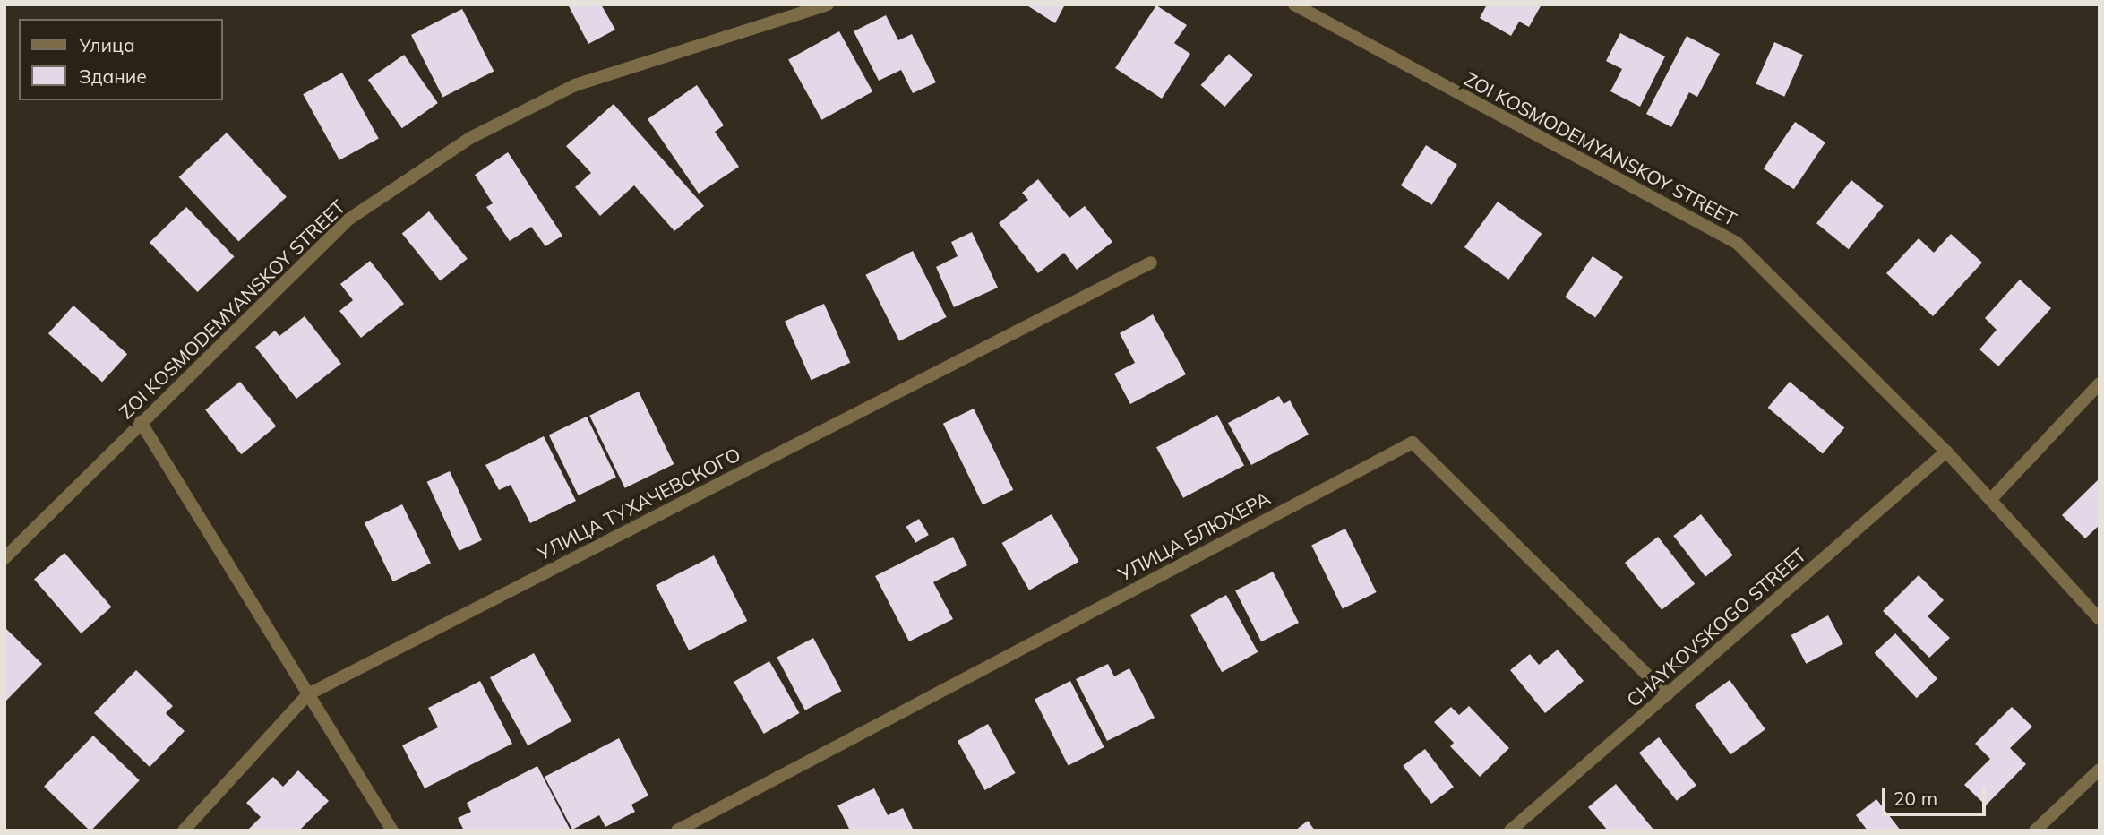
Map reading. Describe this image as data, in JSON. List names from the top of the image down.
{
  "streets": {
    "street": [
      "ZOI KOSMODEMYANSKOY STREET",
      "УЛИЦА ТУХАЧЕВСКОГО",
      "УЛИЦА БЛЮХЕРА",
      "CHAYKOVSKOGO STREET"
    ]
  },
  "crossings": [
    ["ZOI KOSMODEMYANSKOY STREET", "CHAYKOVSKOGO STREET"],
    ["УЛИЦА БЛЮХЕРА", "CHAYKOVSKOGO STREET"]
  ],
  "legend": ["Улица", "Здание"],
  "scale_bar": "20 m"
}
